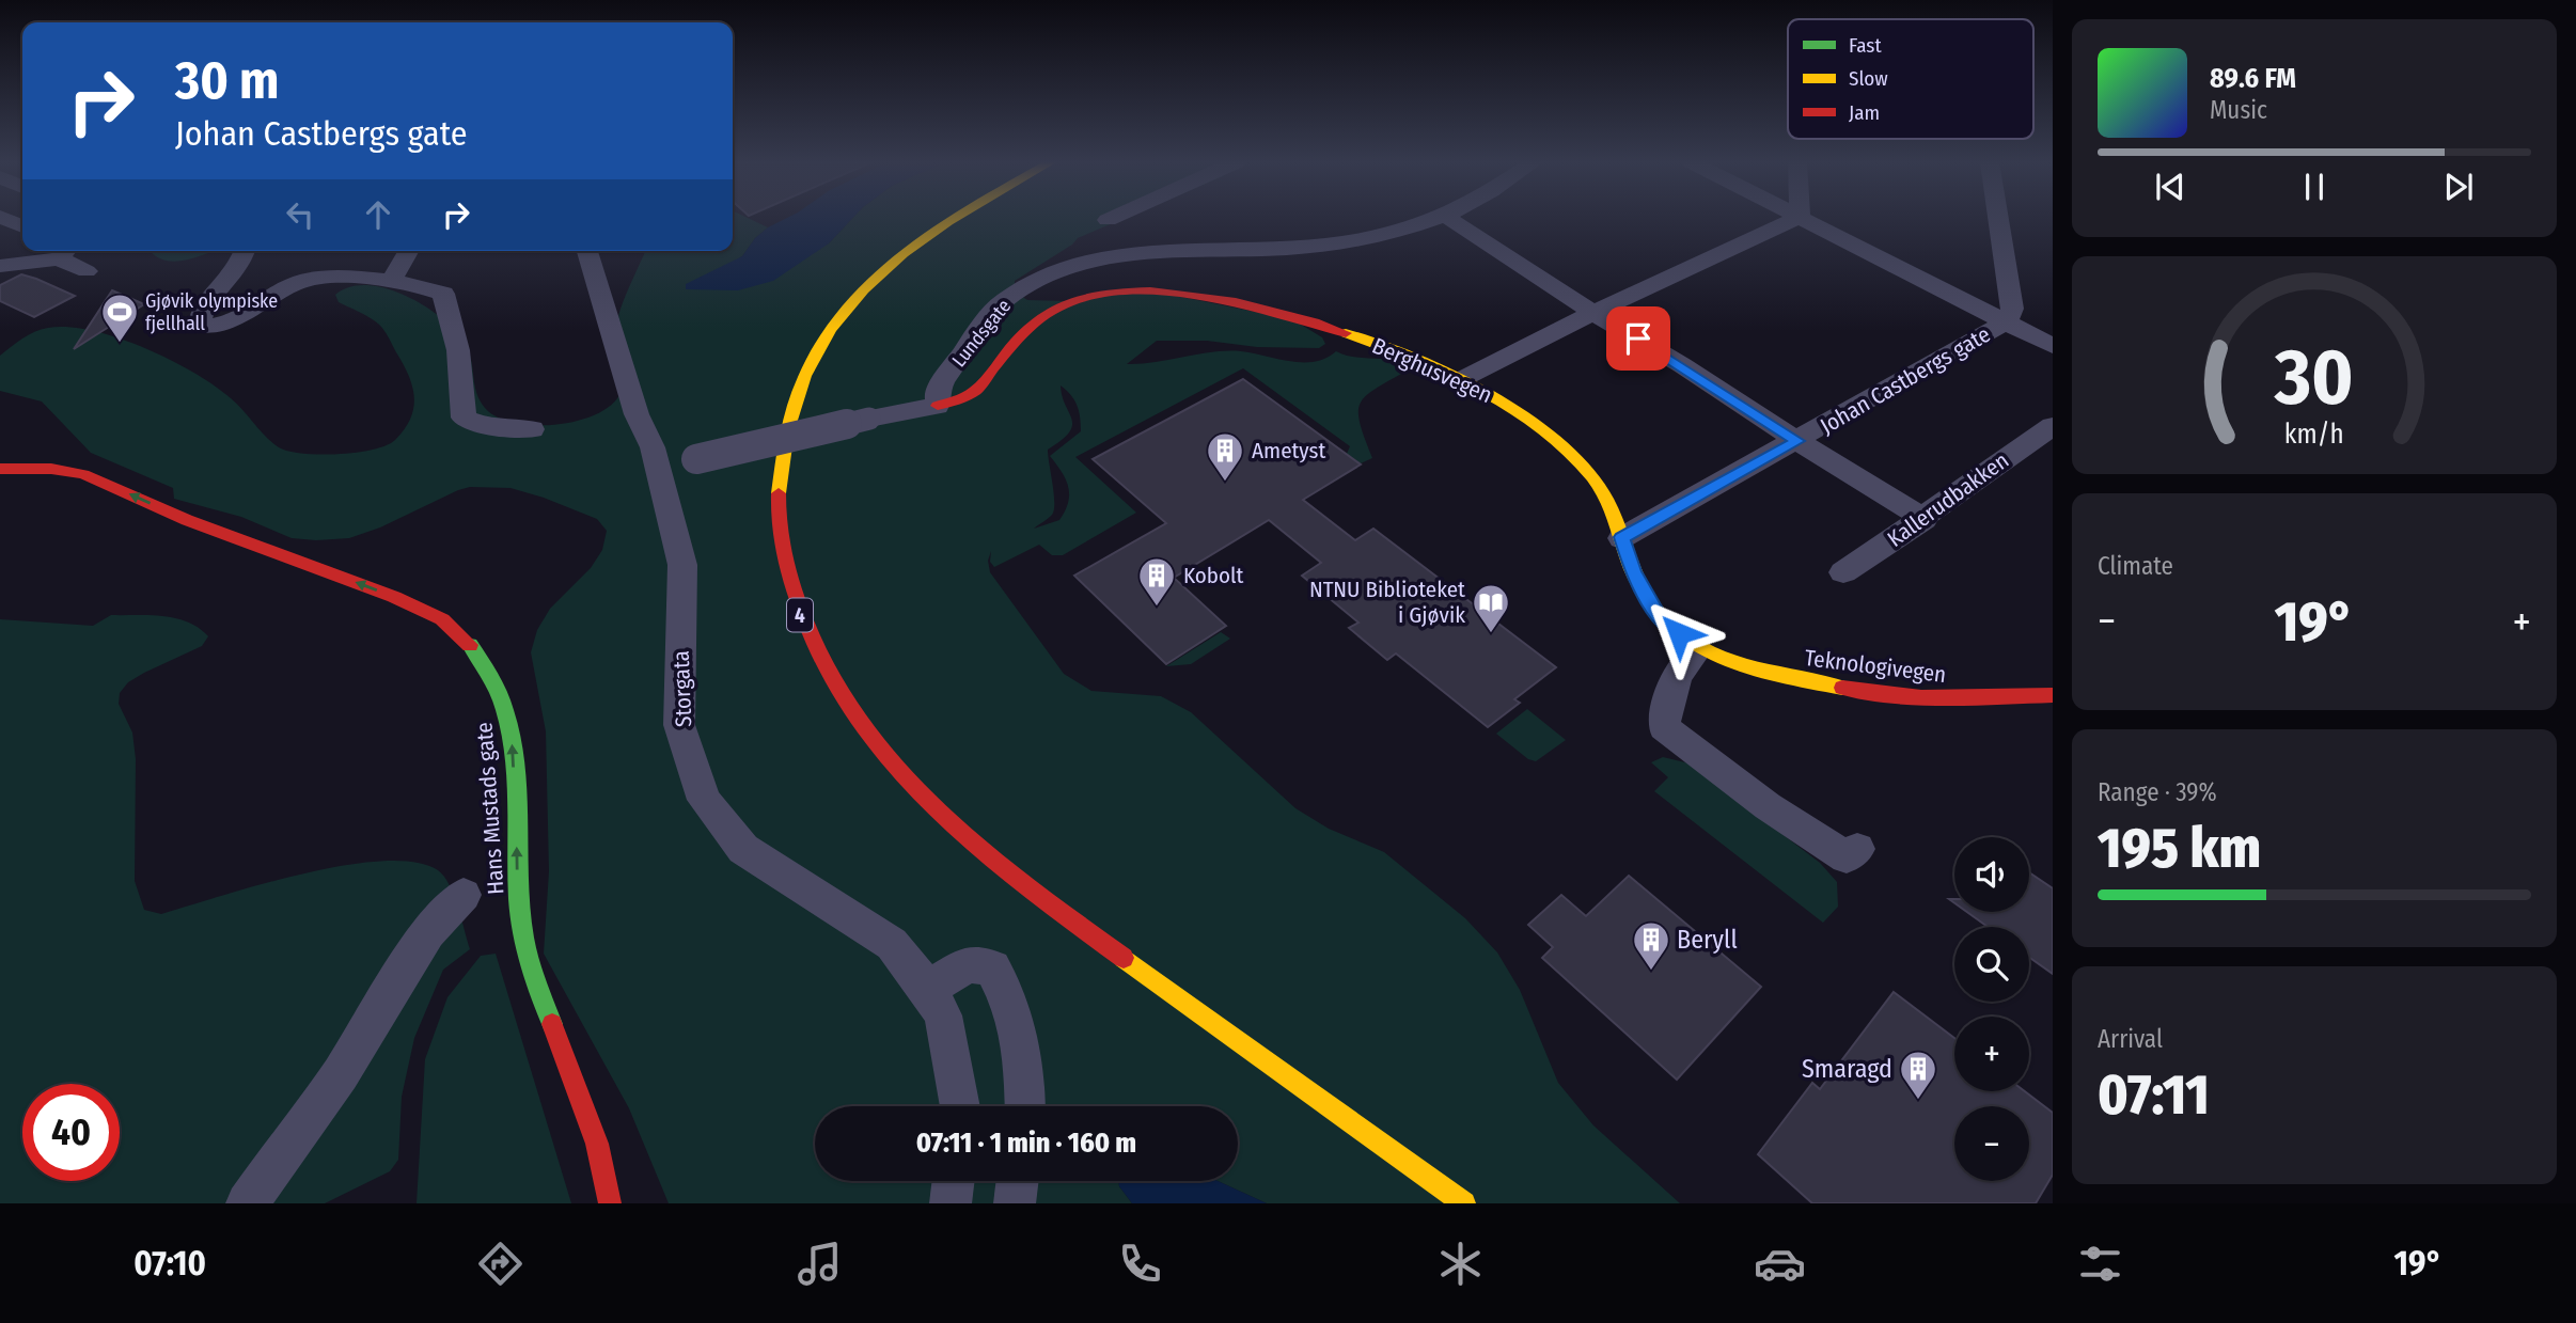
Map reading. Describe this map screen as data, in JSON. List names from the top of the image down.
{
  "streets": {
    "main road": [
      "Berghusvegen",
      "4",
      "Teknologivegen",
      "Hans Mustads gate"
    ],
    "street": [
      "Lundsgate",
      "Johan Castbergs gate",
      "Kallerudbakken",
      "Storgata"
    ]
  },
  "crossings": [
    ["Lundsgate", "Berghusvegen"],
    ["Berghusvegen", "Johan Castbergs gate"],
    ["Berghusvegen", "Teknologivegen"]
  ],
  "one_way": ["Hans Mustads gate"],
  "places": {
    "sports": ["Gjøvik olympiske fjellhall"],
    "building": [
      "Ametyst",
      "Kobolt",
      "Beryll",
      "Smaragd"
    ],
    "library": ["NTNU Biblioteket i Gjøvik"]
  },
  "legend": ["Fast", "Slow", "Jam"],
  "page": {
    "turn": ["30 m", "Johan Castbergs gate"],
    "song": ["89.6 FM", "Music"],
    "tile": [
      "Climate",
      ["Range · 39%", "195 km"],
      ["Arrival", "07:11"]
    ],
    "heat": ["−", "19°", "+"],
    "map_buttons": ["+", "−"],
    "limit": "40",
    "trip": "07:11 · 1 min · 160 m",
    "tabs": ["07:10", "19°"],
    "gauge": ["30", "km/h"]
  }
}
